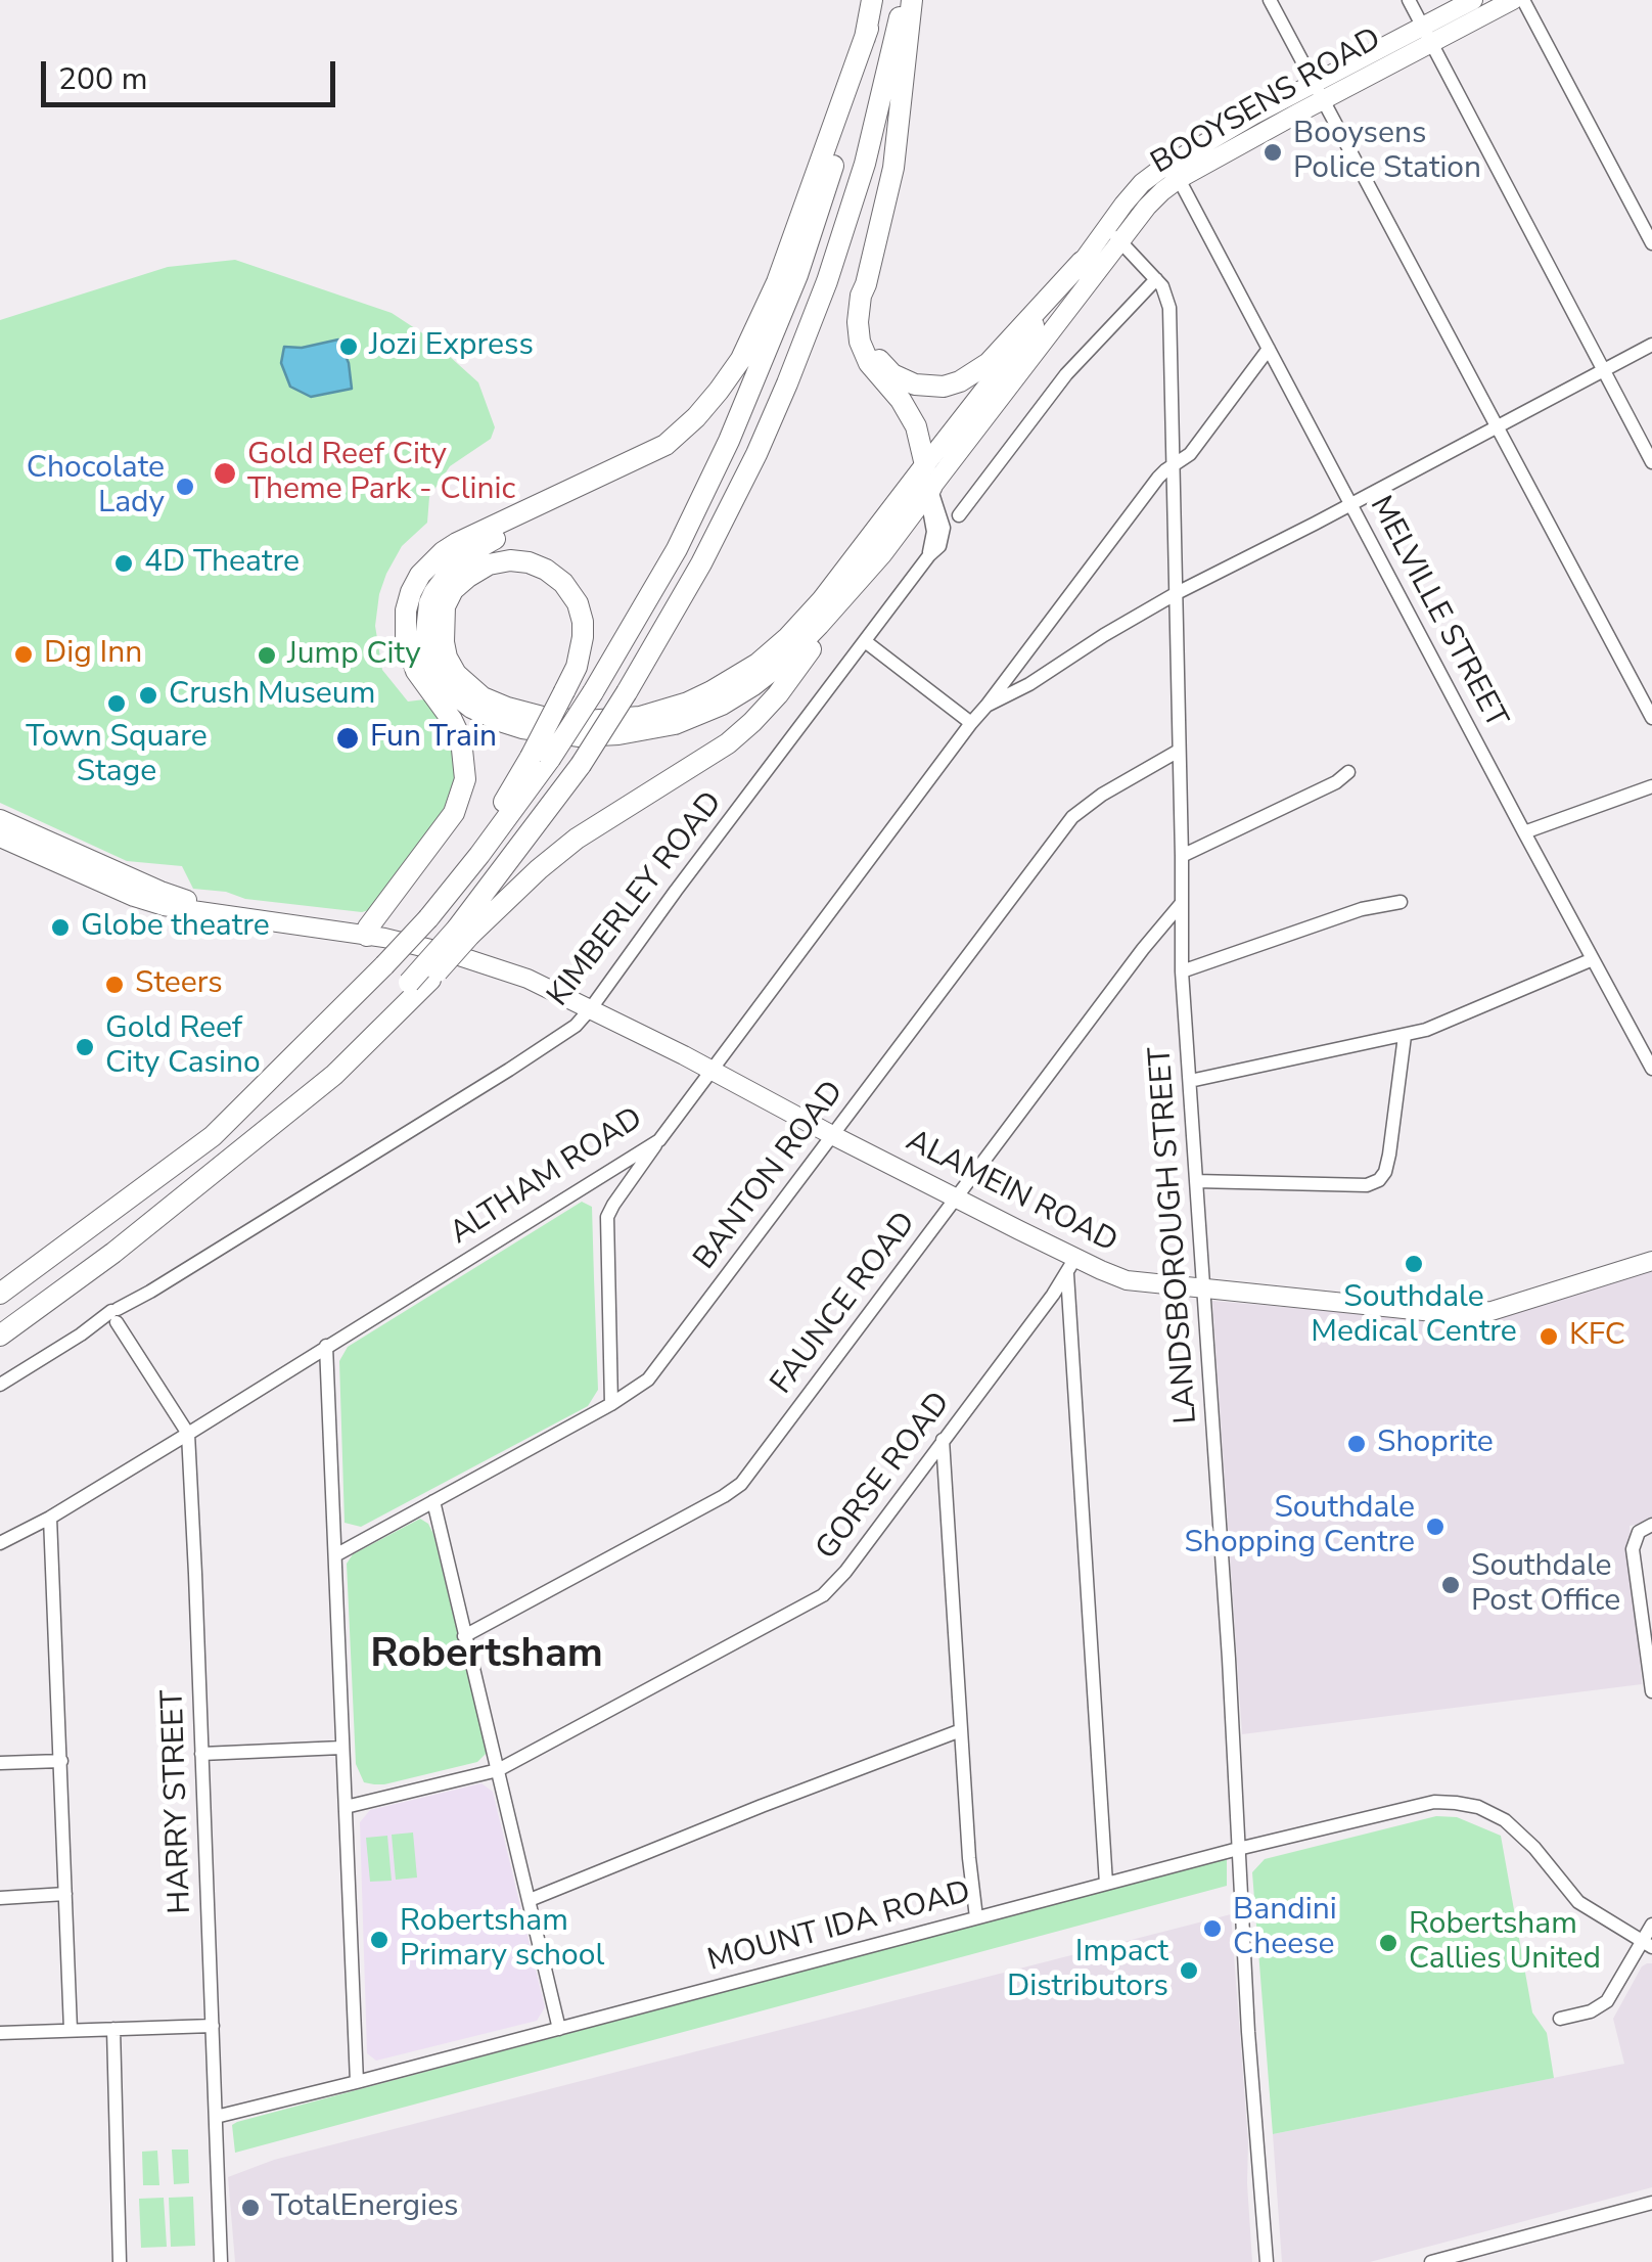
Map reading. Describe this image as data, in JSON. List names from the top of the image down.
{
  "streets": {
    "main road": ["BOOYSENS ROAD", "ALAMEIN ROAD"],
    "street": [
      "MELVILLE STREET",
      "KIMBERLEY ROAD",
      "BANTON ROAD",
      "ALTHAM ROAD",
      "LANDSBOROUGH STREET",
      "FAUNCE ROAD",
      "GORSE ROAD",
      "HARRY STREET",
      "MOUNT IDA ROAD"
    ]
  },
  "crossings": [
    ["BOOYSENS ROAD", "MELVILLE STREET"],
    ["BOOYSENS ROAD", "KIMBERLEY ROAD"],
    ["BOOYSENS ROAD", "LANDSBOROUGH STREET"],
    ["MELVILLE STREET", "ALTHAM ROAD"],
    ["KIMBERLEY ROAD", "ALAMEIN ROAD"],
    ["KIMBERLEY ROAD", "HARRY STREET"],
    ["BANTON ROAD", "ALAMEIN ROAD"],
    ["BANTON ROAD", "LANDSBOROUGH STREET"],
    ["ALTHAM ROAD", "ALAMEIN ROAD"],
    ["ALTHAM ROAD", "LANDSBOROUGH STREET"],
    ["ALTHAM ROAD", "HARRY STREET"],
    ["ALAMEIN ROAD", "LANDSBOROUGH STREET"],
    ["ALAMEIN ROAD", "FAUNCE ROAD"],
    ["ALAMEIN ROAD", "GORSE ROAD"],
    ["LANDSBOROUGH STREET", "FAUNCE ROAD"],
    ["LANDSBOROUGH STREET", "MOUNT IDA ROAD"],
    ["HARRY STREET", "MOUNT IDA ROAD"]
  ],
  "districts": ["Robertsham"],
  "places": [
    "Booysens Police Station",
    "Jozi Express",
    "Gold Reef City Theme Park - Clinic",
    "Chocolate Lady",
    "4D Theatre",
    "Dig Inn",
    "Jump City",
    "Crush Museum",
    "Town Square Stage",
    "Fun Train",
    "Globe theatre",
    "Steers",
    "Gold Reef City Casino",
    "Southdale Medical Centre",
    "KFC",
    "Shoprite",
    "Southdale Shopping Centre",
    "Southdale Post Office",
    "Bandini Cheese",
    "Robertsham Primary school",
    "Robertsham Callies United",
    "Impact Distributors",
    "TotalEnergies"
  ],
  "scale_bar": "200 m"
}
